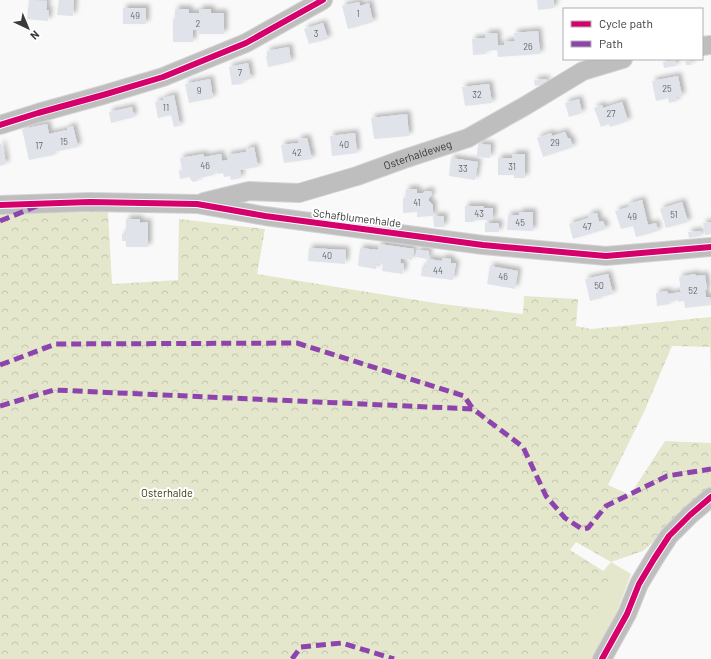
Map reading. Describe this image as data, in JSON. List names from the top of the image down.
{
  "streets": {
    "street": ["Osterhaldeweg", "Schafblumenhalde"]
  },
  "crossings": [
    ["Osterhaldeweg", "Schafblumenhalde"]
  ],
  "parks": ["Osterhalde"],
  "house_numbers": [
    "1",
    "49",
    "2",
    "3",
    "26",
    "7",
    "25",
    "9",
    "32",
    "11",
    "27",
    "15",
    "29",
    "40",
    "17",
    "42",
    "46",
    "31",
    "33",
    "41",
    "43",
    "51",
    "49",
    "45",
    "47",
    "40",
    "44",
    "46",
    "50",
    "52"
  ],
  "legend": ["Cycle path", "Path"],
  "north": "bottom right"
}
